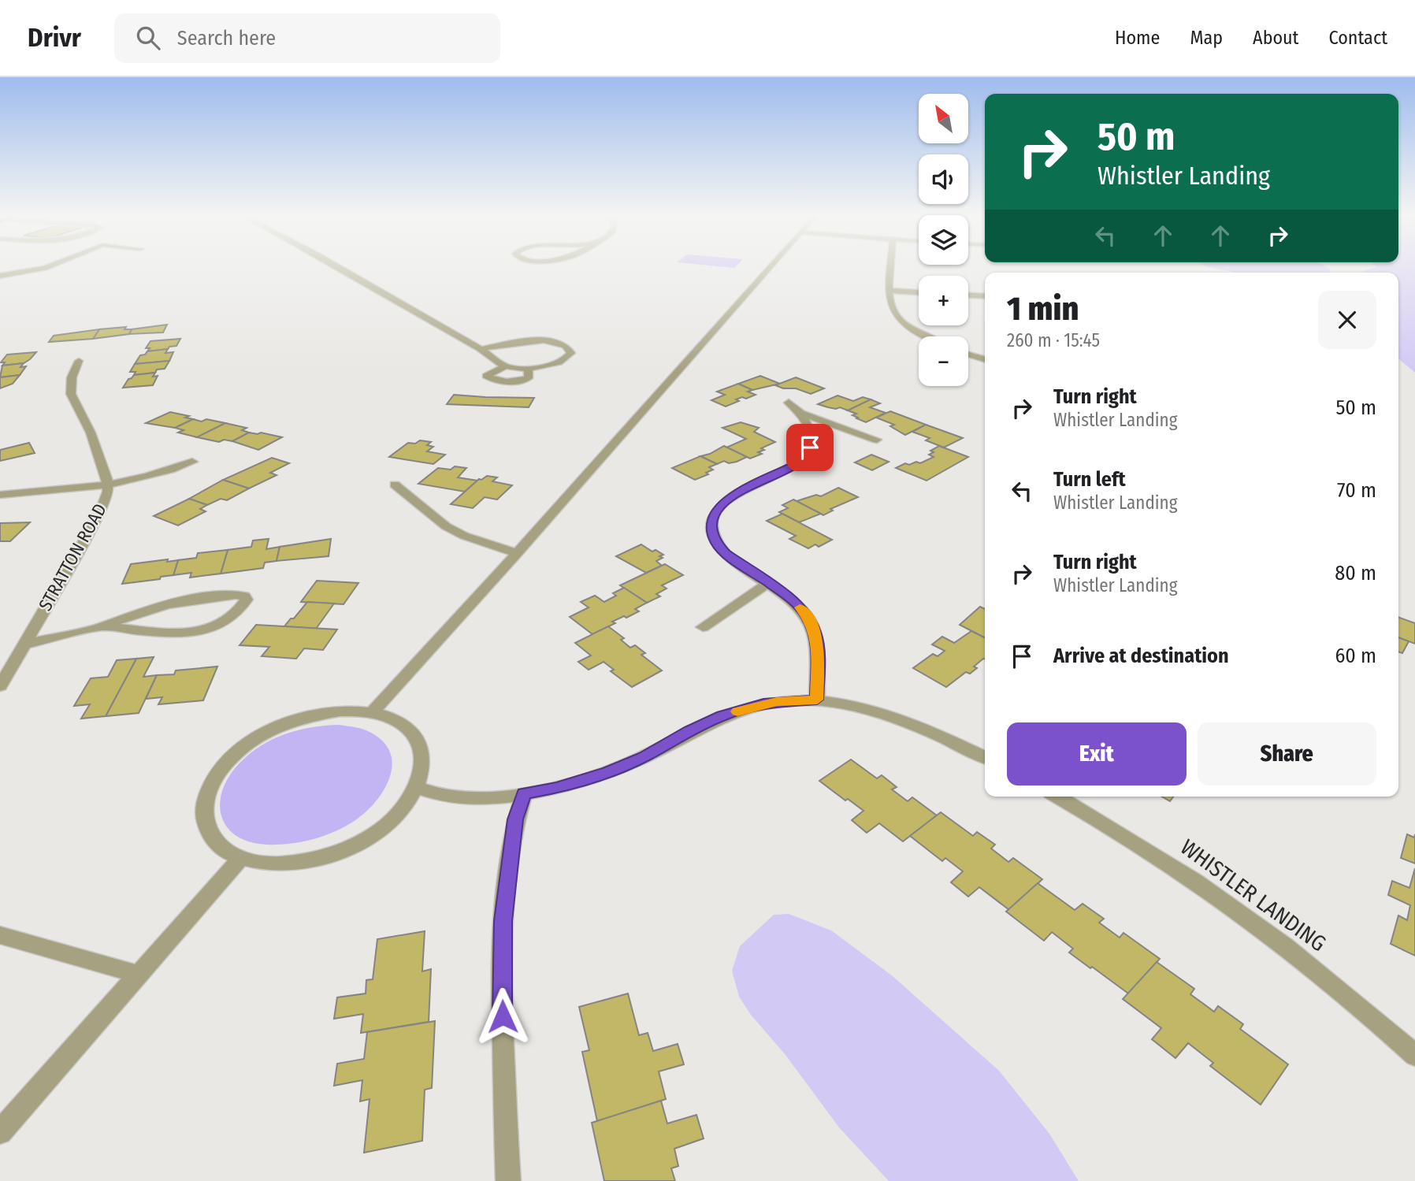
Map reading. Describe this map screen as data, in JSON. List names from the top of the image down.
{
  "streets": {
    "street": ["STRATTON ROAD", "WHISTLER LANDING"]
  },
  "north": "top left",
  "page": {
    "header": "Drivr",
    "search": "Search here",
    "nav": [
      "Home",
      "Map",
      "About",
      "Contact"
    ],
    "map_buttons": ["+", "−"],
    "turn": ["50 m", "Whistler Landing"],
    "heading": ["1 min", "260 m · 15:45"],
    "list": [
      {
        "name": "Turn right",
        "note": "Whistler Landing",
        "value": "50 m"
      },
      {
        "name": "Turn left",
        "note": "Whistler Landing",
        "value": "70 m"
      },
      {
        "name": "Turn right",
        "note": "Whistler Landing",
        "value": "80 m"
      },
      {
        "name": "Arrive at destination",
        "value": "60 m"
      }
    ],
    "buttons": ["Exit", "Share"]
  }
}
